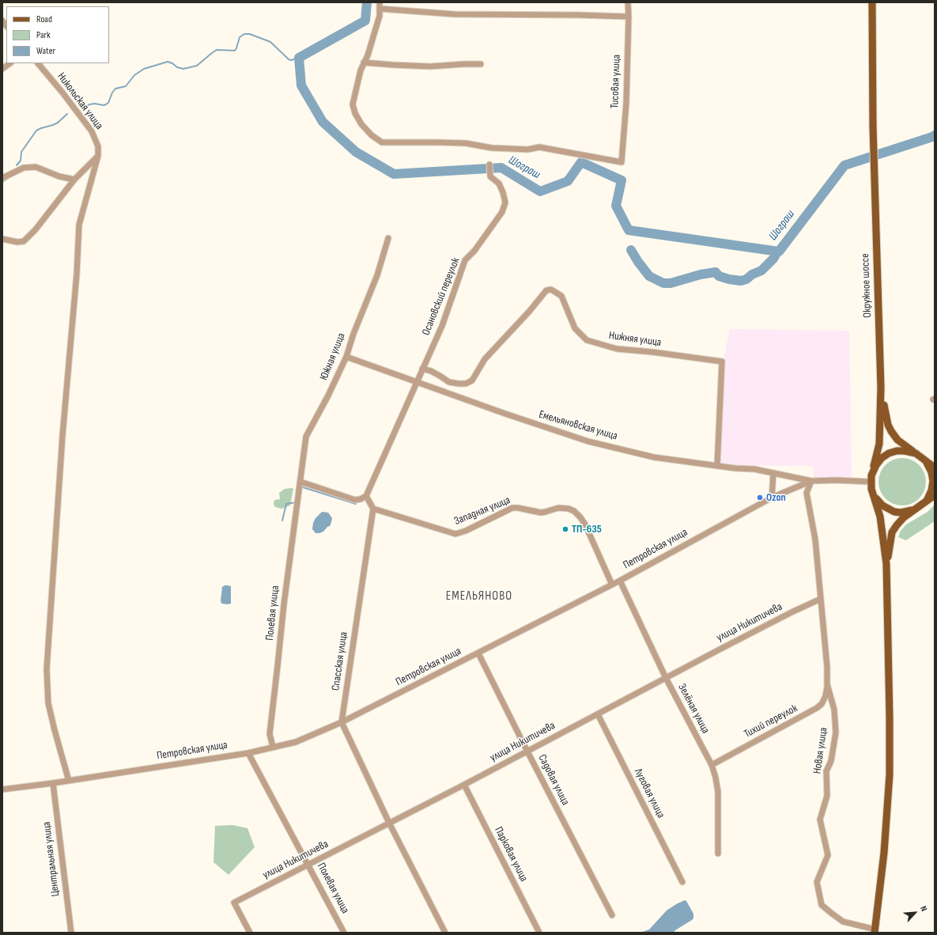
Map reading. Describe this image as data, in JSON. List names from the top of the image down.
{
  "streets": {
    "main road": ["Окружное шоссе"],
    "street": [
      "Тисовая улица",
      "Никольская улица",
      "Осановский переулок",
      "Нижняя улица",
      "Южная улица",
      "Емельяновская улица",
      "Западная улица",
      "Петровская улица",
      "Полевая улица",
      "улица Никитичева",
      "Спасская улица",
      "Зелёная улица",
      "Тихий переулок",
      "Новая улица",
      "Садовая улица",
      "Луговая улица",
      "Парковая улица",
      "Центральная улица"
    ]
  },
  "crossings": [
    ["Окружное шоссе", "Петровская улица"],
    ["Осановский переулок", "Нижняя улица"],
    ["Осановский переулок", "Емельяновская улица"],
    ["Нижняя улица", "Емельяновская улица"],
    ["Южная улица", "Емельяновская улица"],
    ["Южная улица", "Полевая улица"],
    ["Емельяновская улица", "Петровская улица"],
    ["Емельяновская улица", "Новая улица"],
    ["Западная улица", "Петровская улица"],
    ["Западная улица", "Спасская улица"],
    ["Петровская улица", "Полевая улица"],
    ["Петровская улица", "Спасская улица"],
    ["Петровская улица", "Зелёная улица"],
    ["Петровская улица", "Новая улица"],
    ["Петровская улица", "Садовая улица"],
    ["Петровская улица", "Центральная улица"],
    ["Полевая улица", "улица Никитичева"],
    ["улица Никитичева", "Зелёная улица"],
    ["улица Никитичева", "Новая улица"],
    ["улица Никитичева", "Садовая улица"],
    ["улица Никитичева", "Луговая улица"],
    ["улица Никитичева", "Парковая улица"],
    ["Зелёная улица", "Тихий переулок"],
    ["Тихий переулок", "Новая улица"]
  ],
  "districts": ["ЕМЕЛЬЯНОВО"],
  "water": ["Шограш"],
  "places": ["Ozon", "ТП-635"],
  "legend": ["Road", "Park", "Water"],
  "north": "top right"
}
